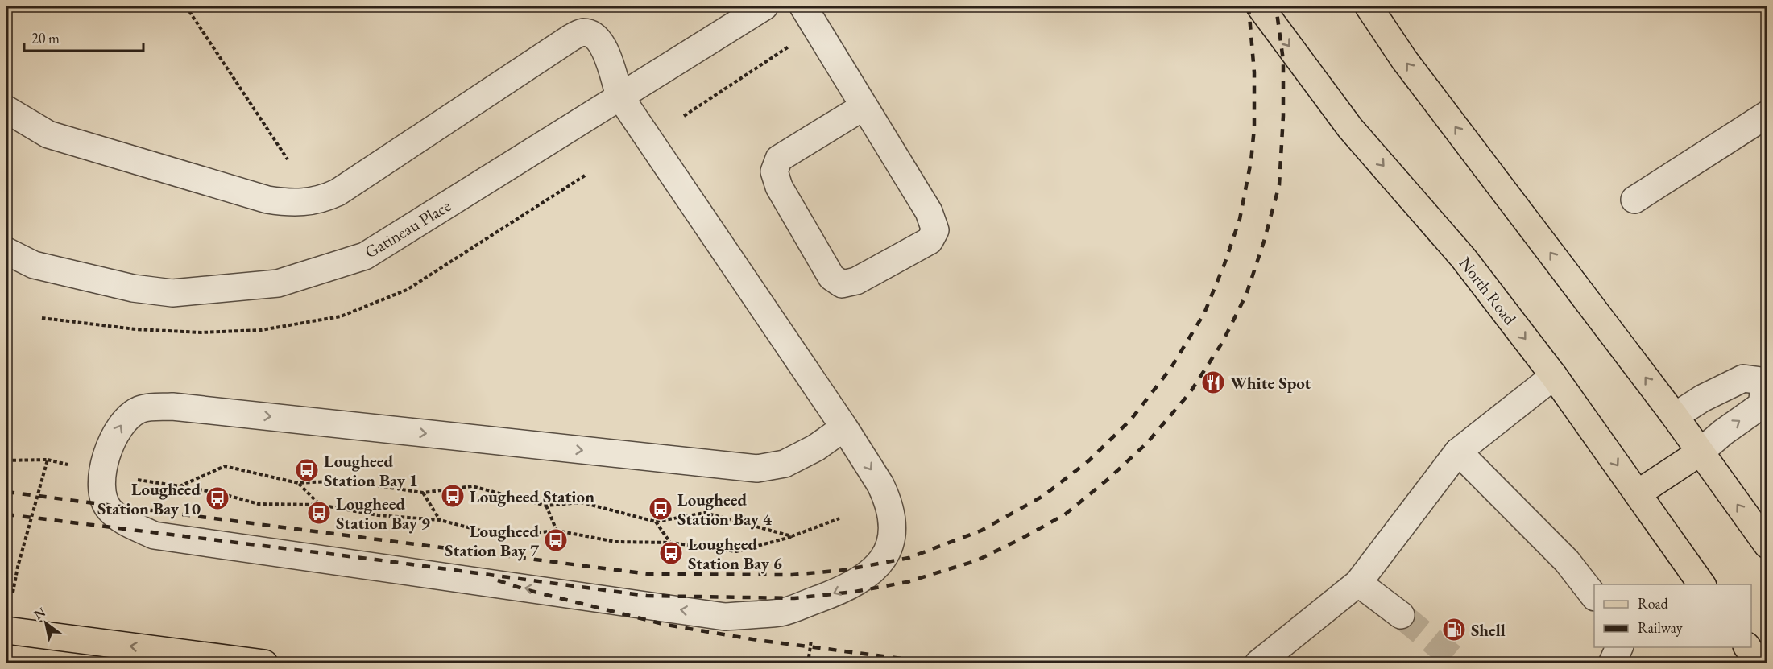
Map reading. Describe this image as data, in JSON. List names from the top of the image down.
{
  "streets": {
    "main road": ["North Road"],
    "street": ["Gatineau Place"]
  },
  "places": {
    "restaurant": ["White Spot"],
    "bus stop": [
      "Lougheed Station Bay 1",
      "Lougheed Station",
      "Lougheed Station Bay 10",
      "Lougheed Station Bay 4",
      "Lougheed Station Bay 9",
      "Lougheed Station Bay 7",
      "Lougheed Station Bay 6"
    ],
    "fuel station": ["Shell"]
  },
  "legend": ["Road", "Railway"],
  "scale_bar": "20 m",
  "north": "top left"
}
